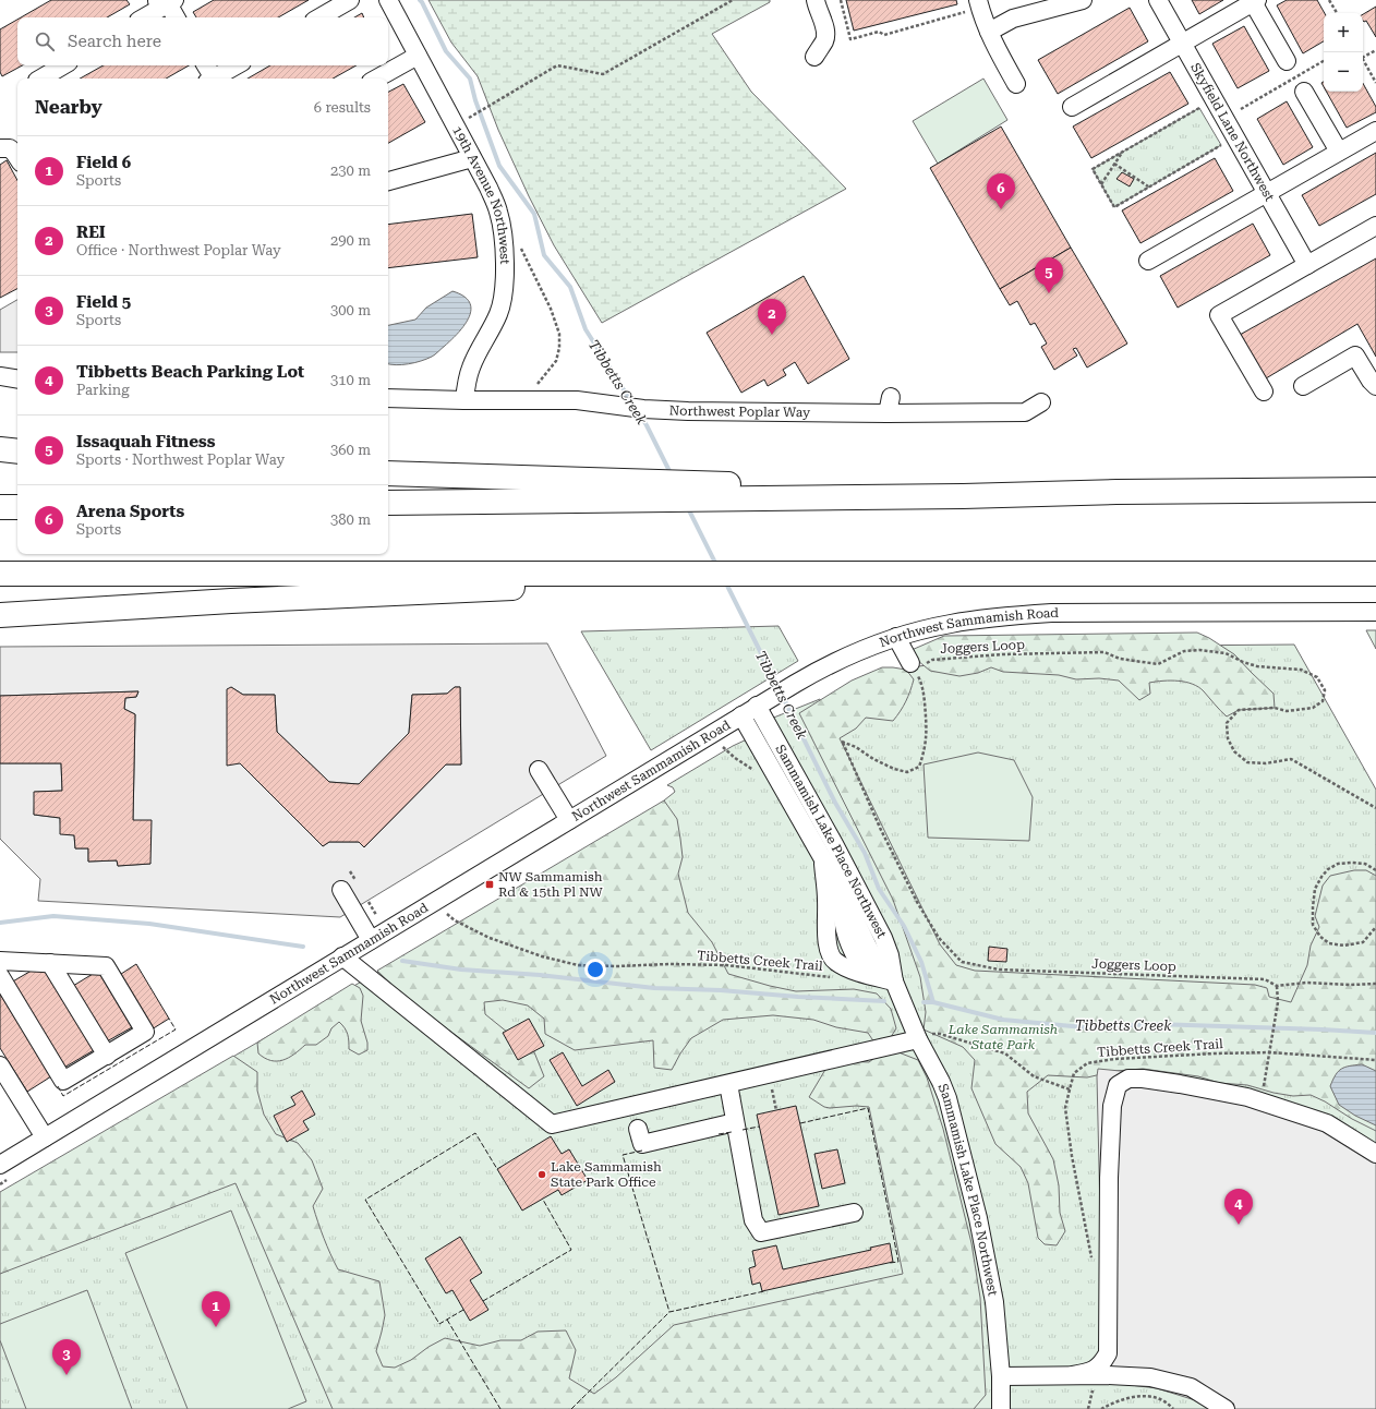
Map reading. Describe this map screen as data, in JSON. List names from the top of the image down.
{
  "streets": {
    "street": [
      "Skyfield Lane Northwest",
      "19th Avenue Northwest",
      "Northwest Poplar Way",
      "Northwest Sammamish Road",
      "Sammamish Lake Place Northwest"
    ],
    "path": ["Joggers Loop", "Tibbetts Creek Trail"]
  },
  "crossings": [
    ["19th Avenue Northwest", "Northwest Poplar Way"],
    ["Northwest Sammamish Road", "Sammamish Lake Place Northwest"]
  ],
  "water": ["Tibbetts Creek"],
  "parks": ["Lake Sammamish State Park"],
  "places": {
    "transit": ["NW Sammamish Rd & 15th Pl NW"],
    "other": ["Lake Sammamish State Park Office"]
  },
  "page": {
    "map_buttons": ["+", "−"],
    "search": "Search here",
    "heading": ["Nearby", "6 results"],
    "list": [
      {
        "mark": "1",
        "name": "Field 6",
        "note": "Sports",
        "value": "230 m"
      },
      {
        "mark": "2",
        "name": "REI",
        "note": "Office · Northwest Poplar Way",
        "value": "290 m"
      },
      {
        "mark": "3",
        "name": "Field 5",
        "note": "Sports",
        "value": "300 m"
      },
      {
        "mark": "4",
        "name": "Tibbetts Beach Parking Lot",
        "note": "Parking",
        "value": "310 m"
      },
      {
        "mark": "5",
        "name": "Issaquah Fitness",
        "note": "Sports · Northwest Poplar Way",
        "value": "360 m"
      },
      {
        "mark": "6",
        "name": "Arena Sports",
        "note": "Sports",
        "value": "380 m"
      }
    ],
    "pins": [
      "6",
      "5",
      "2",
      "4",
      "1",
      "3"
    ]
  }
}
